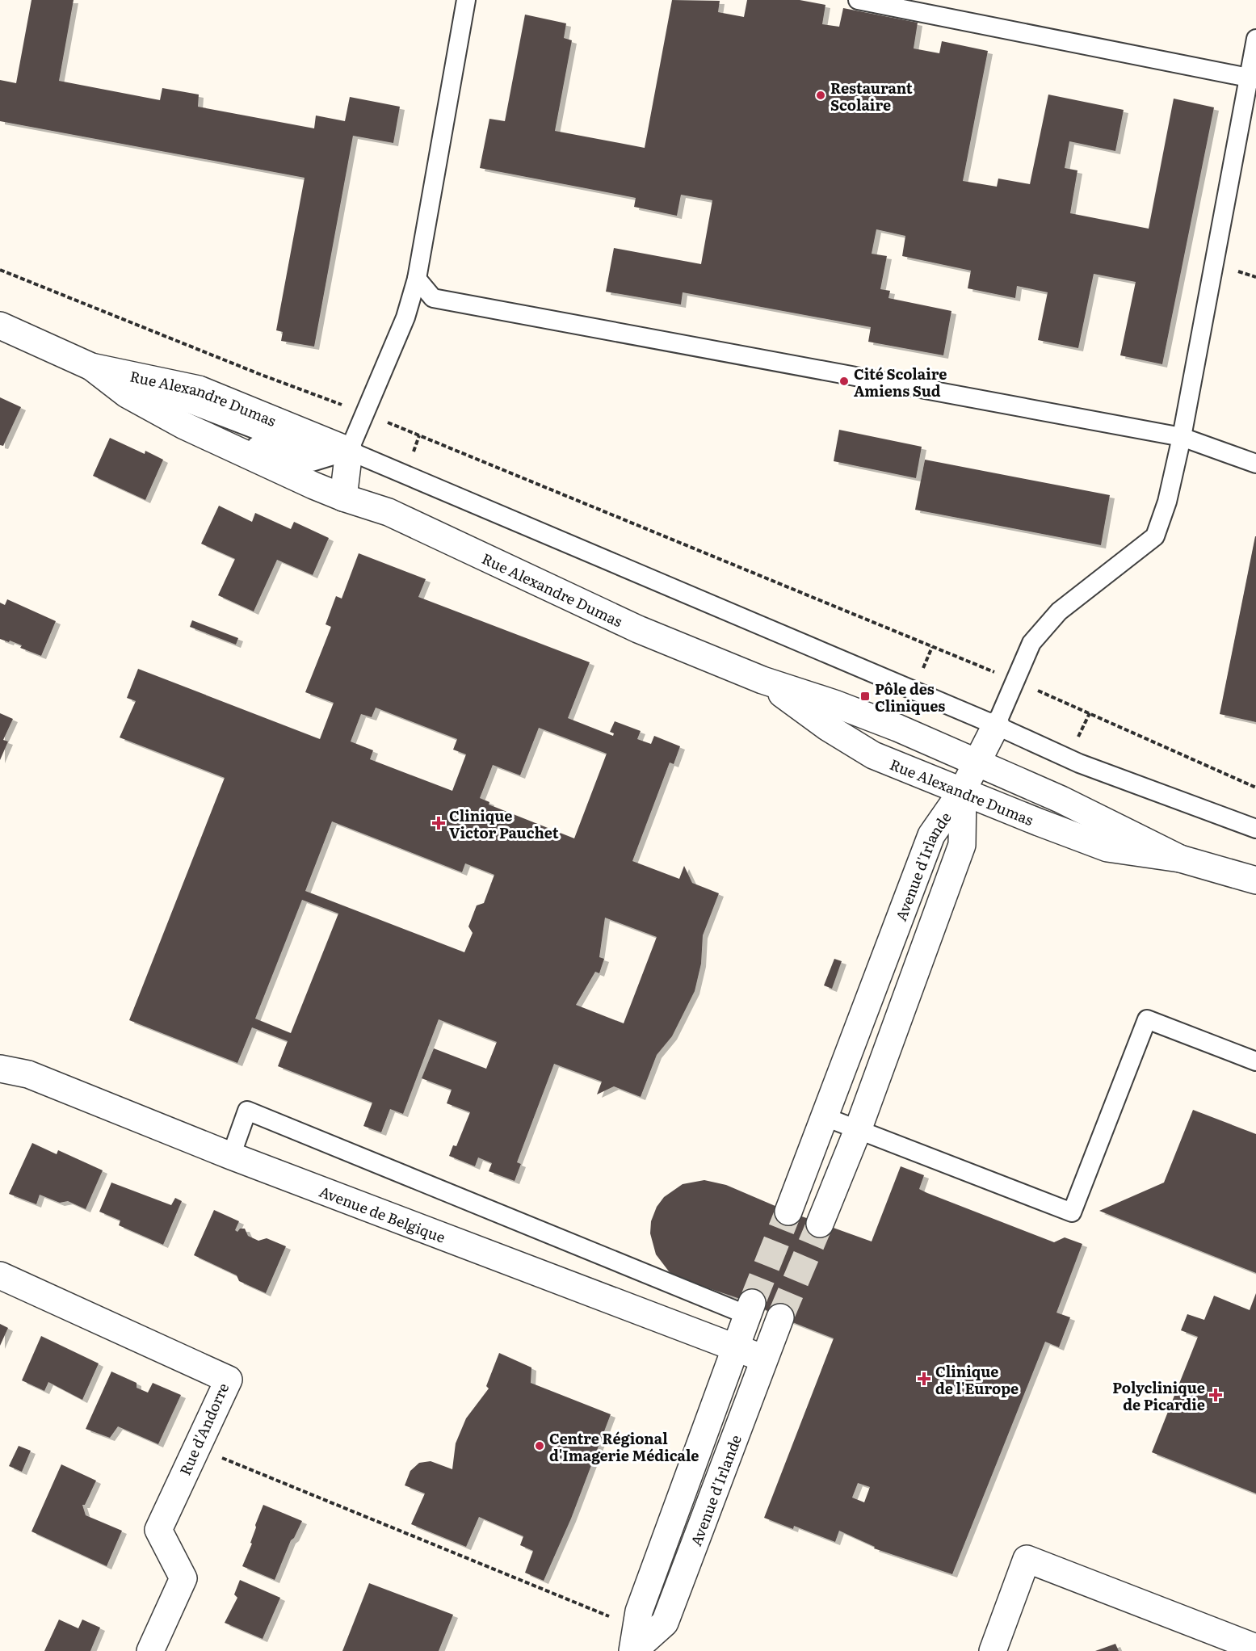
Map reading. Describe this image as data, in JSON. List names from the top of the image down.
{
  "streets": {
    "street": [
      "Rue Alexandre Dumas",
      "Avenue d'Irlande",
      "Avenue de Belgique",
      "Rue d'Andorre"
    ]
  },
  "crossings": [
    ["Rue Alexandre Dumas", "Avenue d'Irlande"],
    ["Avenue d'Irlande", "Avenue de Belgique"]
  ],
  "places": {
    "other": ["Restaurant Scolaire", "Cité Scolaire Amiens Sud", "Centre Régional d'Imagerie Médicale"],
    "transit": ["Pôle des Cliniques"],
    "health": ["Clinique Victor Pauchet", "Clinique de l'Europe", "Polyclinique de Picardie"]
  }
}
